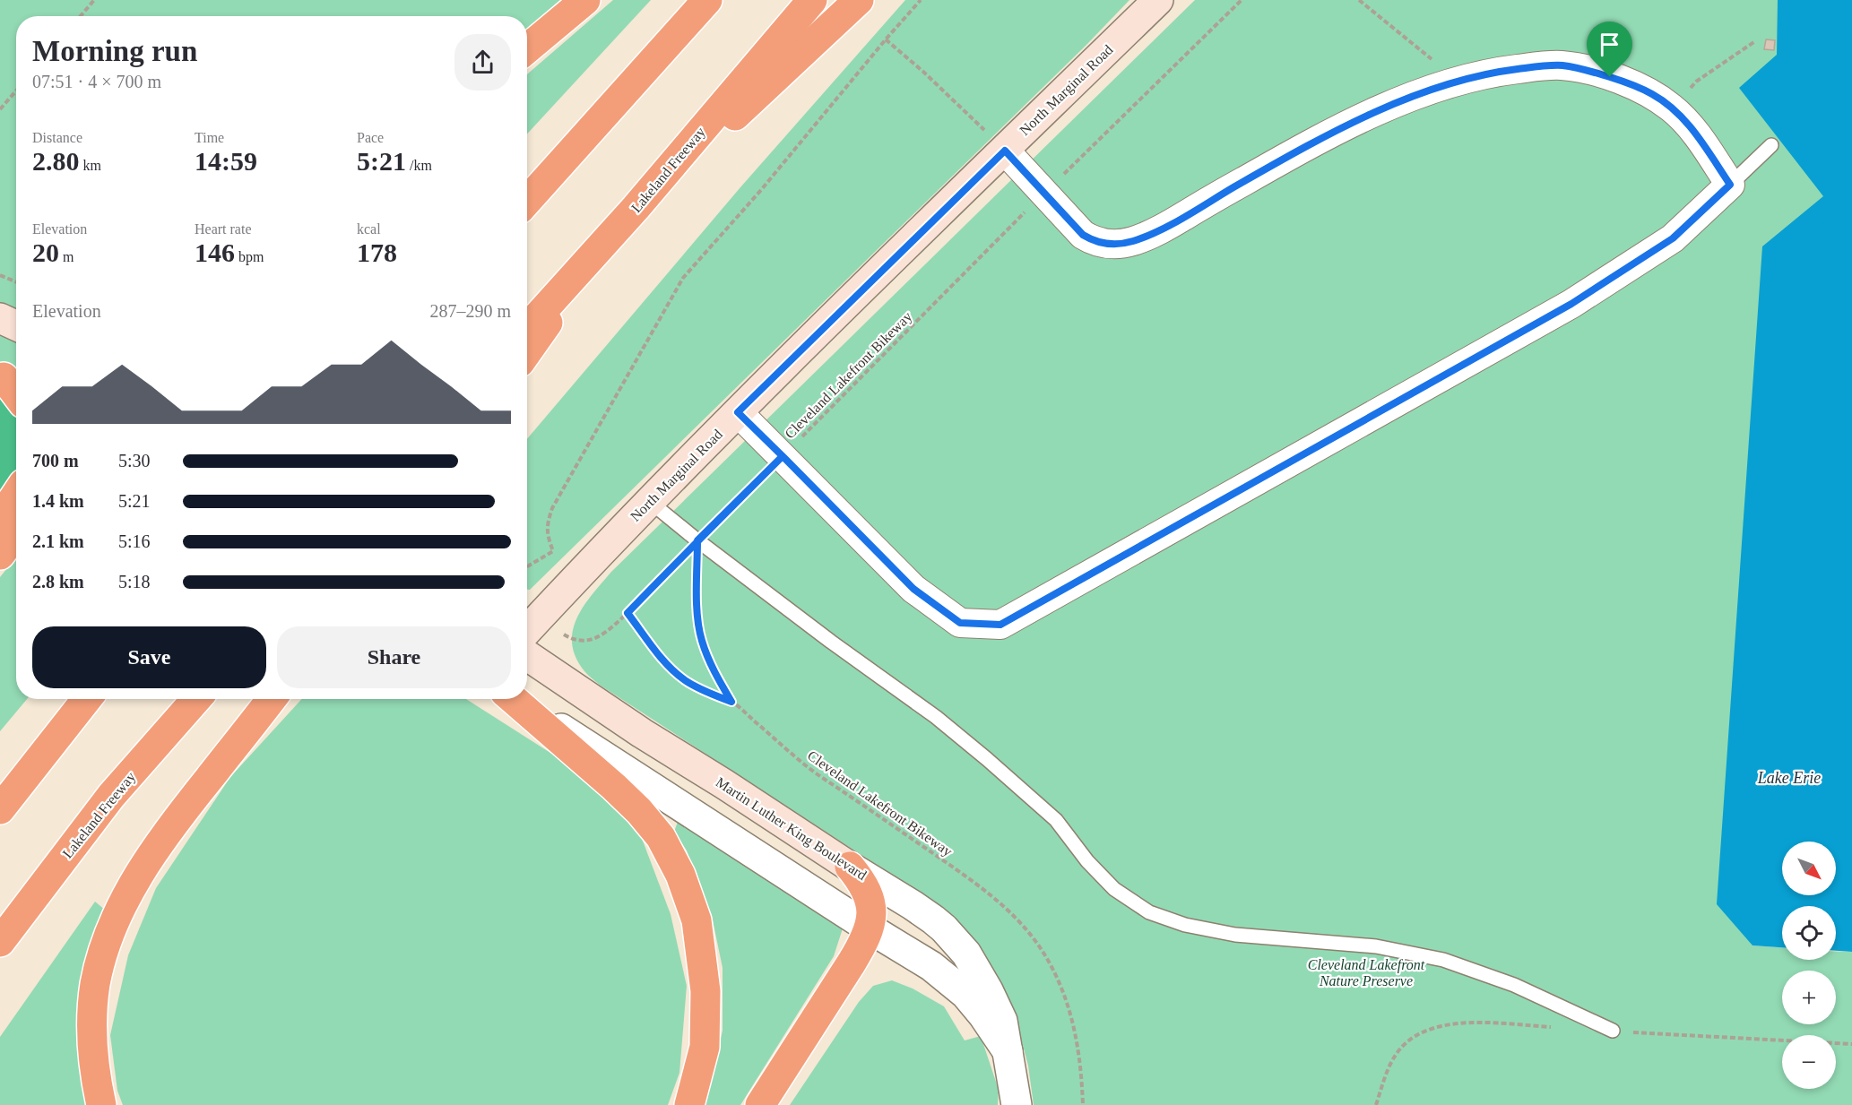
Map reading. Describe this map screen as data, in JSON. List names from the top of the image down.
{
  "streets": {
    "highway": ["Lakeland Freeway"],
    "main road": ["North Marginal Road", "Martin Luther King Boulevard"],
    "path": ["Cleveland Lakefront Bikeway"]
  },
  "water": ["Lake Erie"],
  "parks": ["Cleveland Lakefront Nature Preserve"],
  "north": "bottom right",
  "page": {
    "heading": ["Morning run", "07:51 · 4 × 700 m"],
    "stats": [
      ["Distance", "2.80 km"],
      ["Time", "14:59"],
      ["Pace", "5:21 /km"],
      ["Elevation", "20 m"],
      ["Heart rate", "146 bpm"],
      ["kcal", "178"]
    ],
    "chart": ["Elevation", "287–290 m"],
    "list": [
      {
        "name": "700 m",
        "note": "5:30"
      },
      {
        "name": "1.4 km",
        "note": "5:21"
      },
      {
        "name": "2.1 km",
        "note": "5:16"
      },
      {
        "name": "2.8 km",
        "note": "5:18"
      }
    ],
    "buttons": ["Save", "Share"],
    "map_buttons": ["+", "−"]
  }
}
